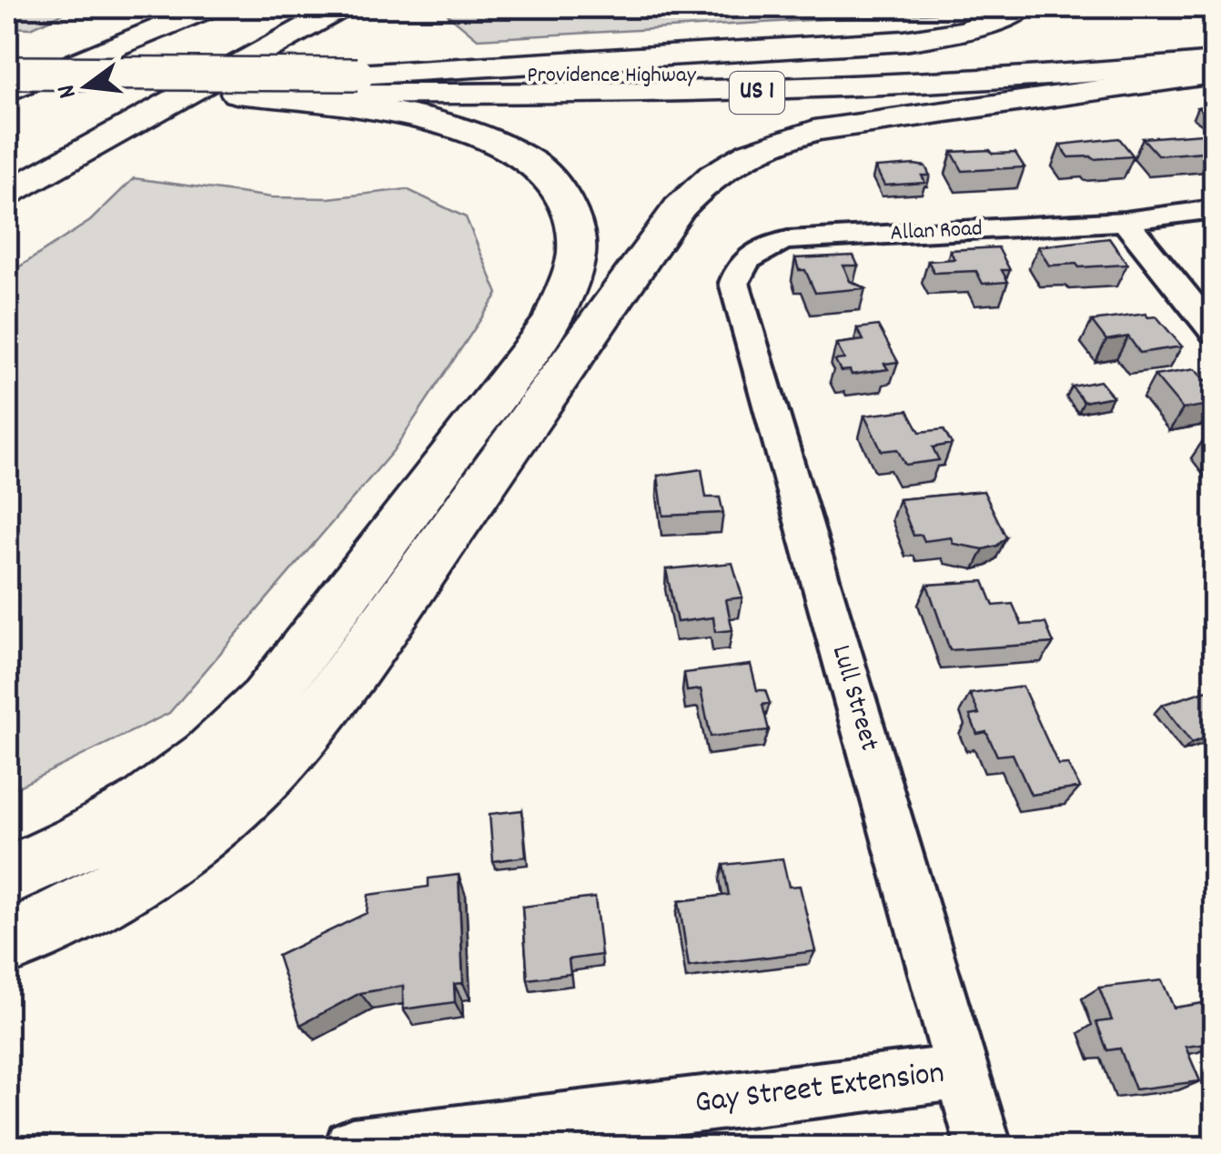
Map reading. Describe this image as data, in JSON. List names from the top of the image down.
{
  "streets": {
    "main road": ["Providence Highway", "US 1"],
    "street": ["Allan Road", "Lull Street", "Gay Street Extension"]
  },
  "crossings": [
    ["Allan Road", "Lull Street"],
    ["Lull Street", "Gay Street Extension"]
  ],
  "north": "left"
}
